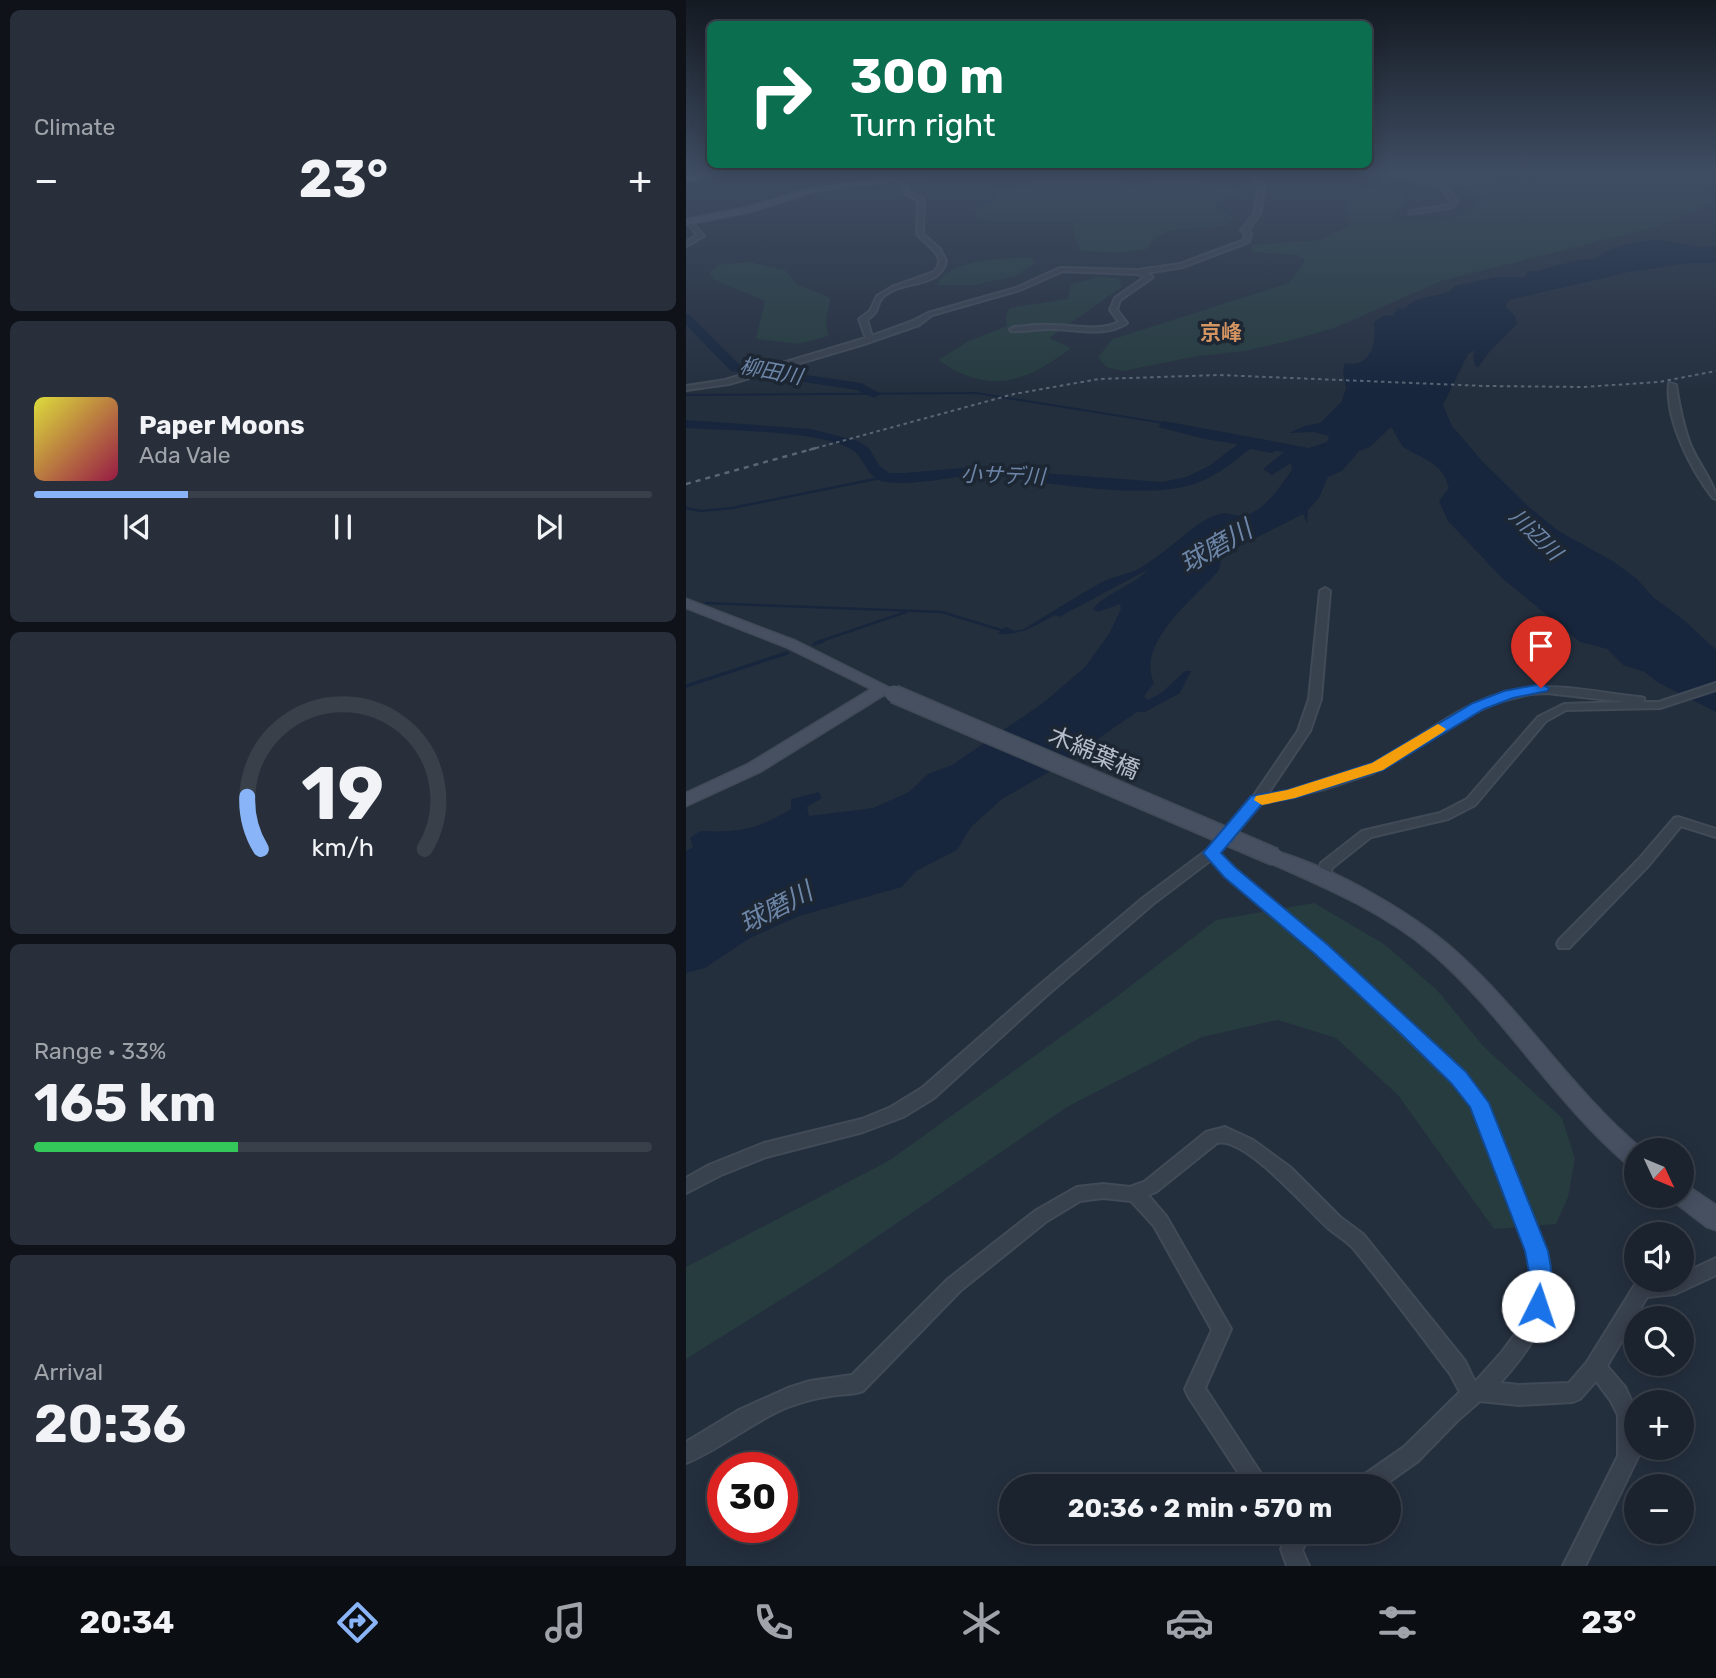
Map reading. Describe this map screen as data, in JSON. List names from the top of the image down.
{
  "streets": {
    "street": ["木綿葉橋"]
  },
  "districts": ["京峰"],
  "water": [
    "柳田川",
    "小サデ川",
    "川辺川",
    "球磨川"
  ],
  "north": "bottom right",
  "page": {
    "tile": [
      "Climate",
      ["Range · 33%", "165 km"],
      ["Arrival", "20:36"]
    ],
    "turn": ["300 m", "Turn right"],
    "heat": ["−", "23°", "+"],
    "song": ["Paper Moons", "Ada Vale"],
    "map_buttons": ["+", "−"],
    "limit": "30",
    "trip": "20:36 · 2 min · 570 m",
    "tabs": ["20:34", "23°"],
    "gauge": ["19", "km/h"]
  }
}
